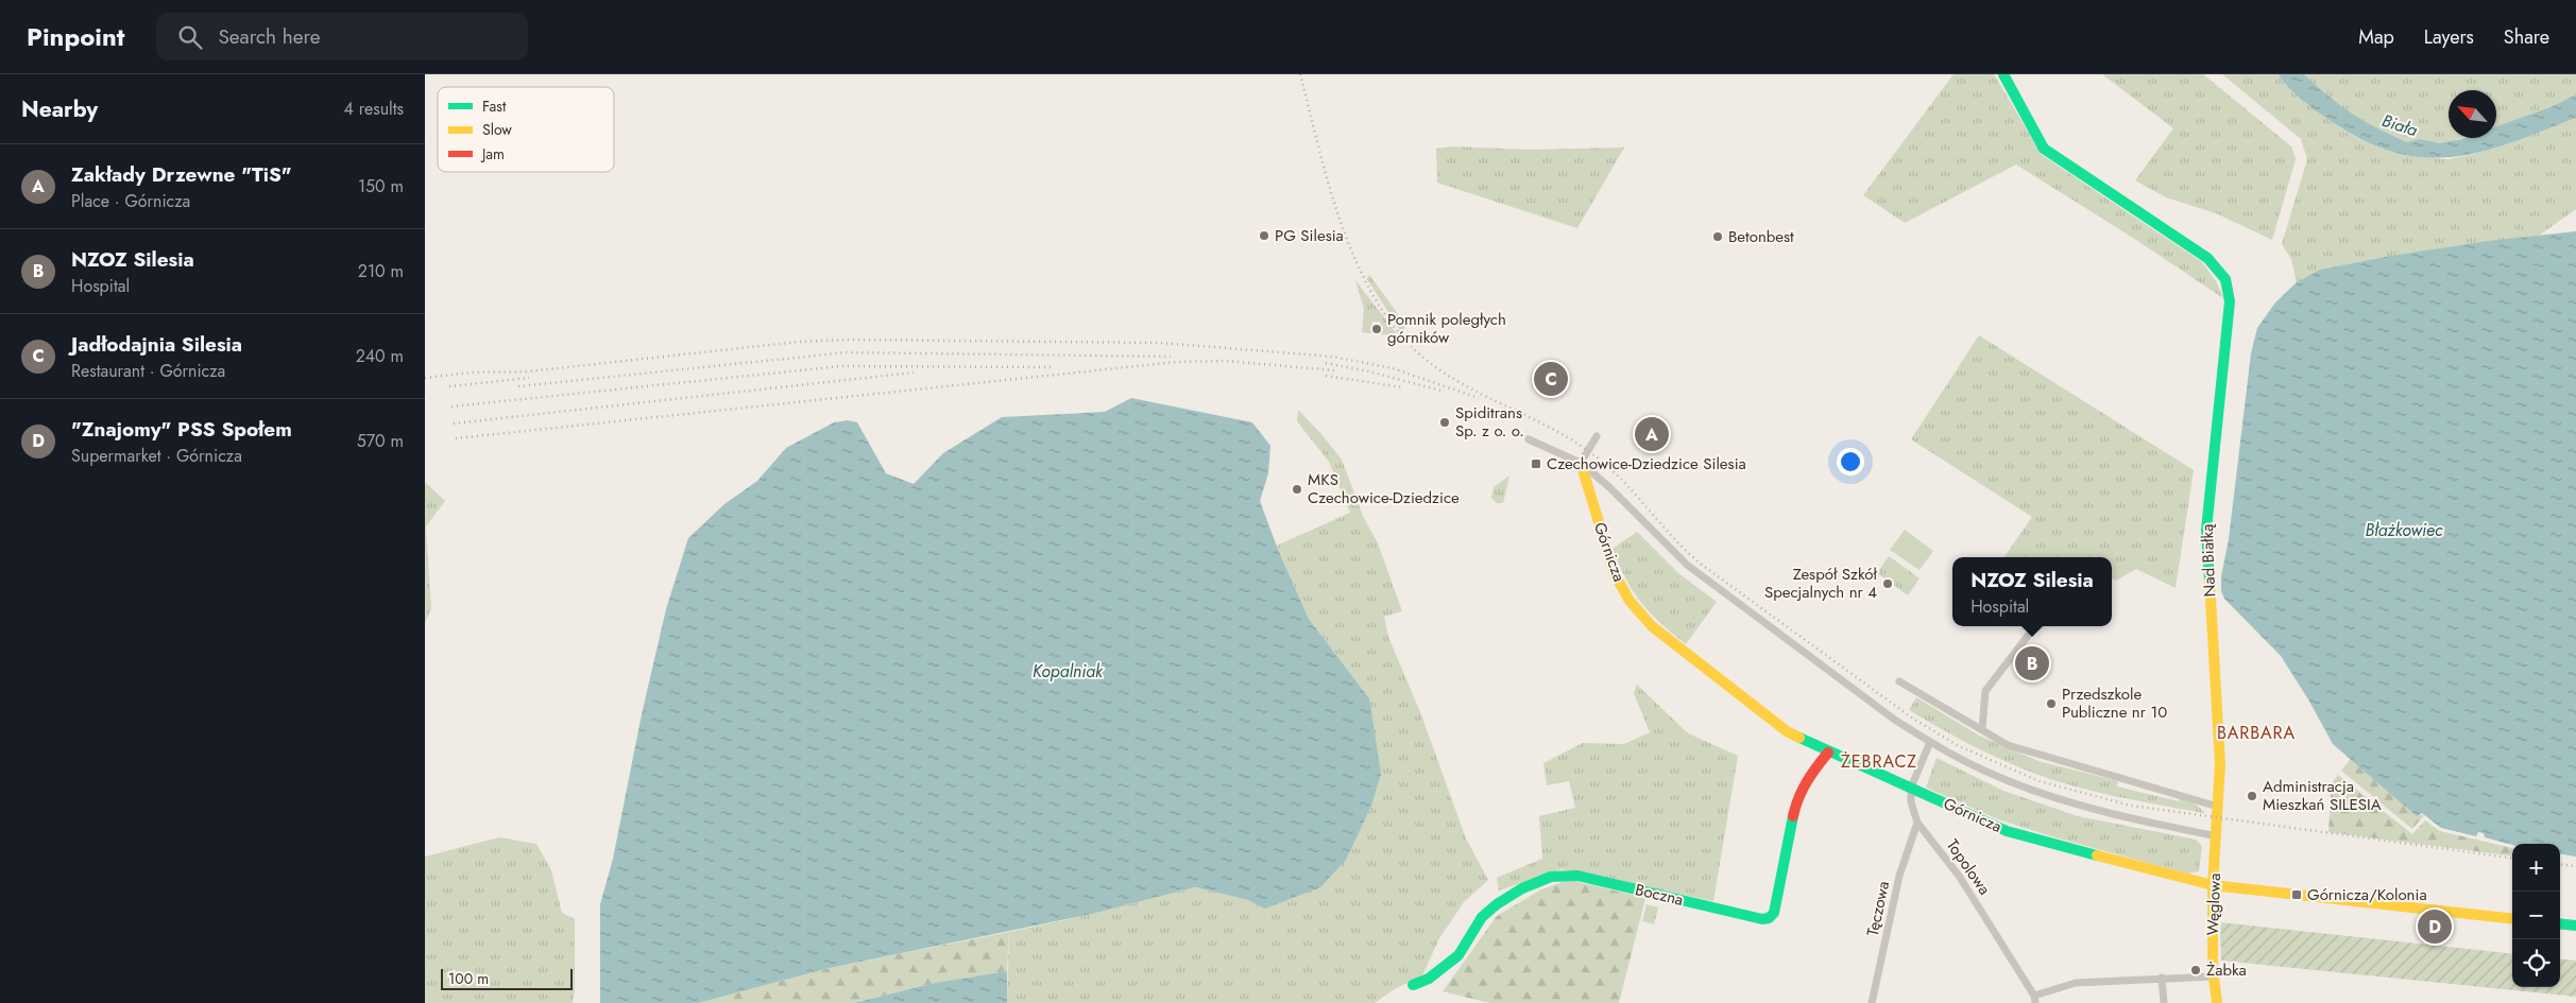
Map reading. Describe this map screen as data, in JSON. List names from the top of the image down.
{
  "streets": {
    "street": [
      "Górnicza",
      "Nad Białką",
      "Topolowa",
      "Boczna",
      "Węglowa",
      "Tęczowa"
    ]
  },
  "crossings": [
    ["Górnicza", "Topolowa"],
    ["Górnicza", "Boczna"],
    ["Górnicza", "Węglowa"],
    ["Nad Białką", "Węglowa"],
    ["Topolowa", "Tęczowa"]
  ],
  "districts": ["BARBARA", "ŻEBRACZ"],
  "water": ["Biała", "Błażkowiec", "Kopalniak"],
  "places": {
    "other": [
      "PG Silesia",
      "Betonbest",
      "Pomnik poległych górników",
      "Spiditrans Sp. z o. o.",
      "MKS Czechowice-Dziedzice",
      "Zespół Szkół Specjalnych nr 4",
      "Przedszkole Publiczne nr 10",
      "Administracja Mieszkań SILESIA",
      "Żabka"
    ],
    "transit": ["Czechowice-Dziedzice Silesia", "Górnicza/Kolonia"]
  },
  "legend": ["Fast", "Slow", "Jam"],
  "scale_bar": "100 m",
  "north": "top left",
  "page": {
    "header": "Pinpoint",
    "search": "Search here",
    "nav": ["Map", "Layers", "Share"],
    "heading": ["Nearby", "4 results"],
    "list": [
      {
        "mark": "A",
        "name": "Zakłady Drzewne \"TiS\"",
        "note": "Place · Górnicza",
        "value": "150 m"
      },
      {
        "mark": "B",
        "name": "NZOZ Silesia",
        "note": "Hospital",
        "value": "210 m"
      },
      {
        "mark": "C",
        "name": "Jadłodajnia Silesia",
        "note": "Restaurant · Górnicza",
        "value": "240 m"
      },
      {
        "mark": "D",
        "name": "\"Znajomy\" PSS Społem",
        "note": "Supermarket · Górnicza",
        "value": "570 m"
      }
    ],
    "pins": [
      "C",
      "A",
      "B",
      "D"
    ],
    "popup": ["NZOZ Silesia", "Hospital"],
    "map_buttons": ["+", "−"],
    "scale": "100 m"
  }
}
